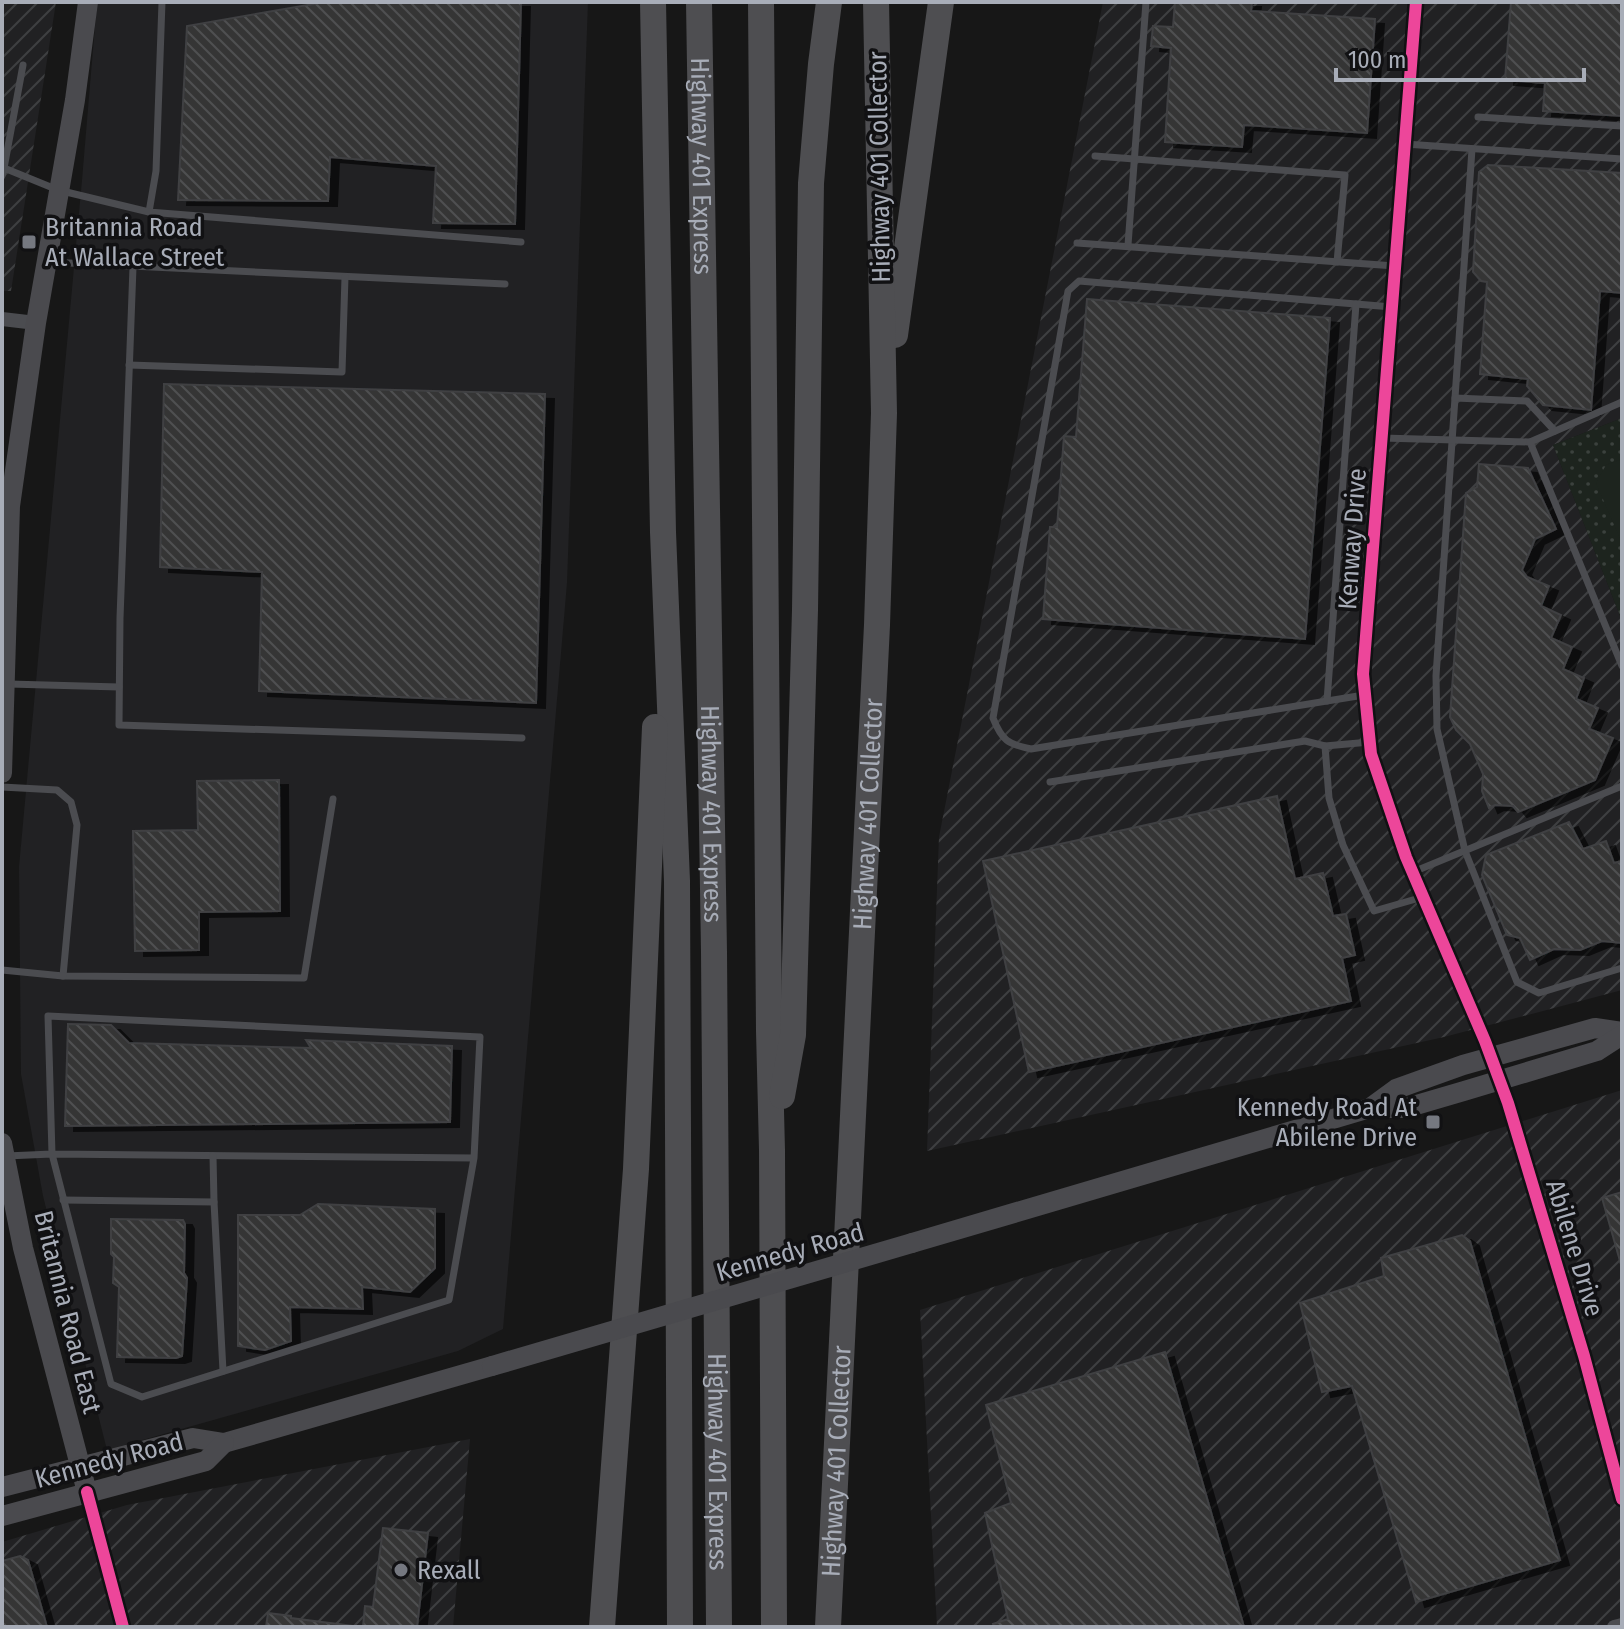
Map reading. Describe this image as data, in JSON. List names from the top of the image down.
{
  "streets": {
    "highway": ["Highway 401 Express", "Highway 401 Collector"],
    "main road": ["Kennedy Road", "Britannia Road East"],
    "street": ["Kenway Drive", "Abilene Drive"]
  },
  "crossings": [
    ["Kenway Drive", "Abilene Drive"],
    ["Kenway Drive", "Kennedy Road"],
    ["Abilene Drive", "Kennedy Road"],
    ["Kennedy Road", "Britannia Road East"]
  ],
  "places": {
    "transit": ["Britannia Road At Wallace Street", "Kennedy Road At Abilene Drive"],
    "other": ["Rexall"]
  },
  "scale_bar": "100 m"
}
